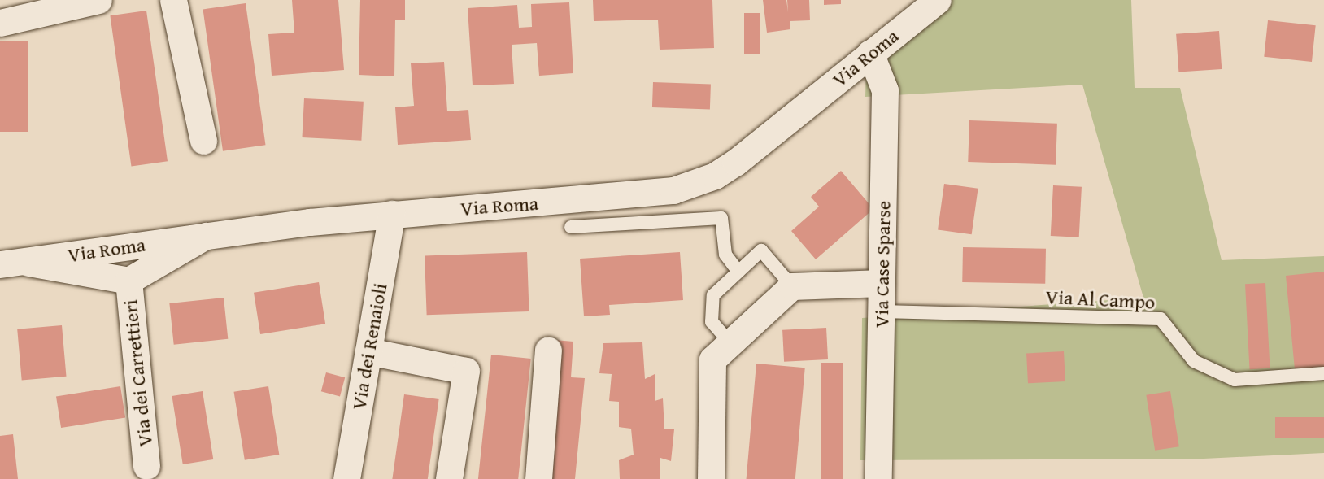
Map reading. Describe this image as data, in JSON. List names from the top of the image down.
{
  "streets": {
    "street": [
      "Via Roma",
      "Via Case Sparse",
      "Via dei Renaioli",
      "Via dei Carrettieri"
    ],
    "lane": ["Via Al Campo"]
  },
  "crossings": [
    ["Via Roma", "Via Case Sparse"],
    ["Via Roma", "Via dei Renaioli"],
    ["Via Roma", "Via dei Carrettieri"],
    ["Via Case Sparse", "Via Al Campo"]
  ]
}
